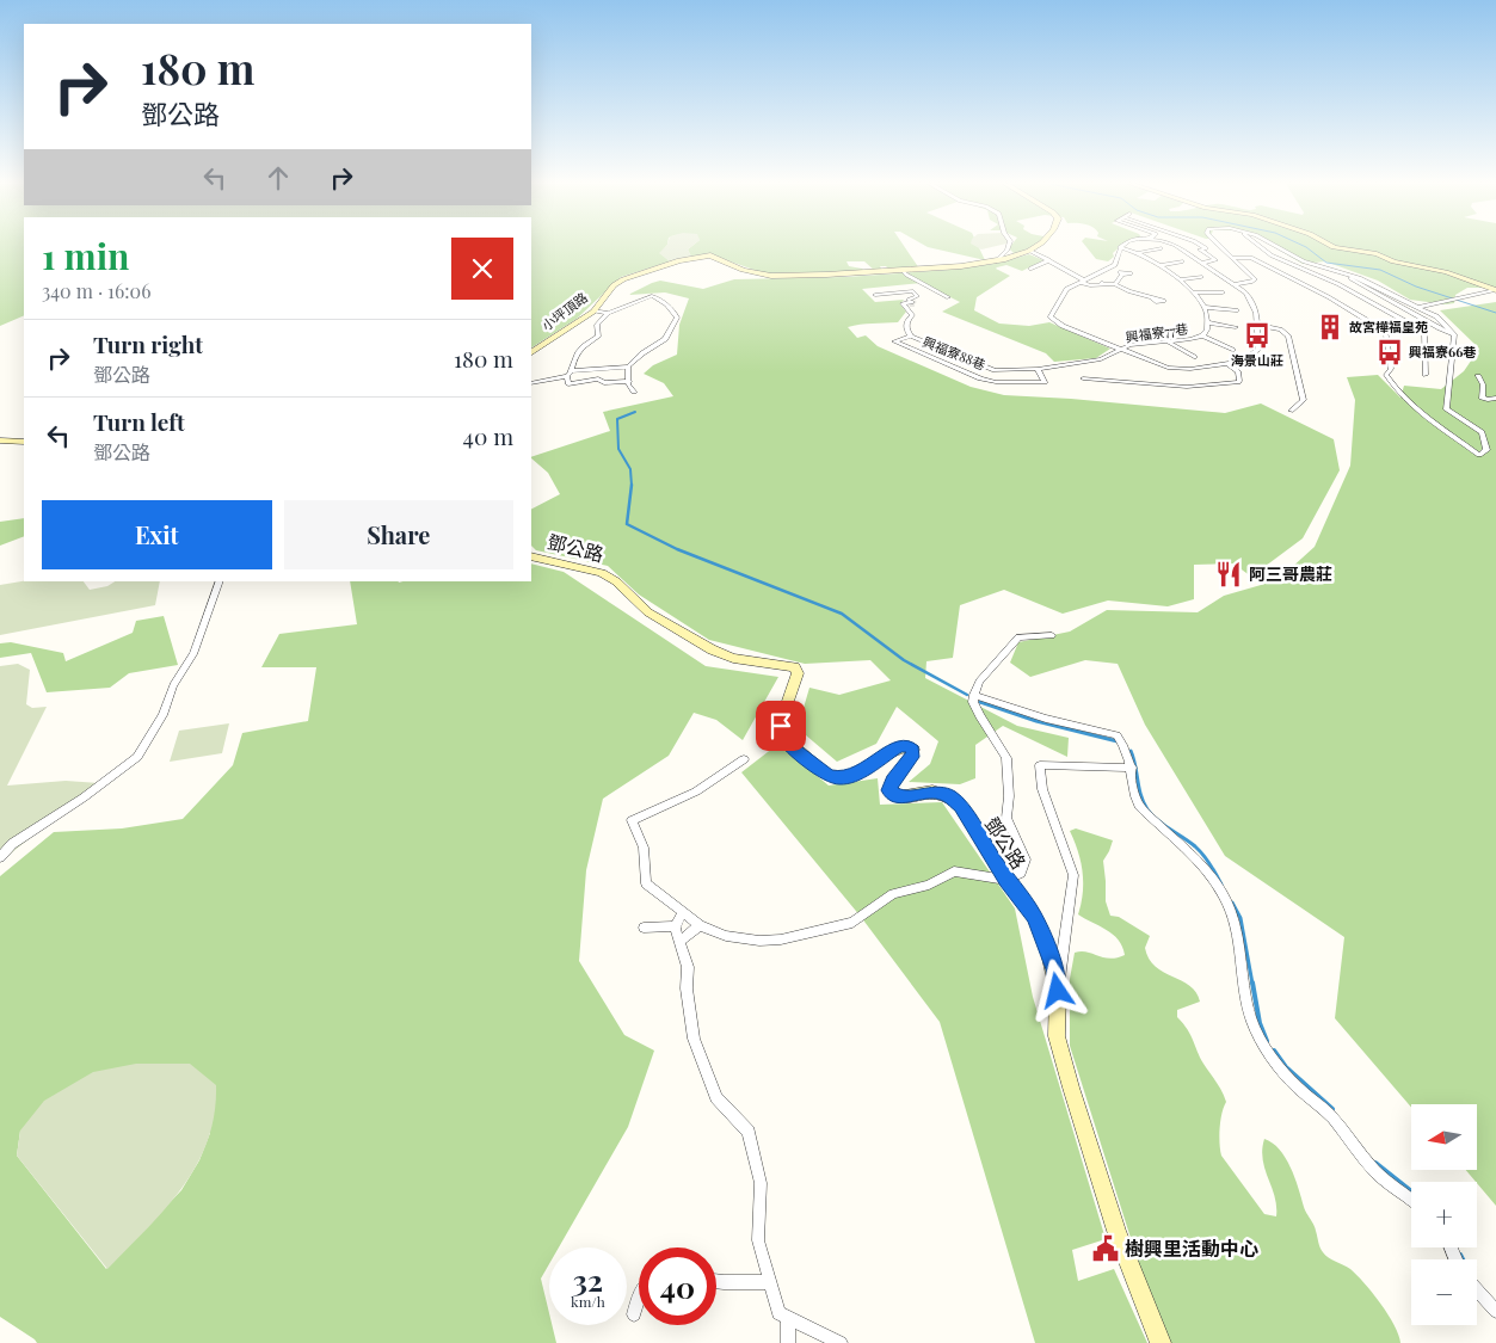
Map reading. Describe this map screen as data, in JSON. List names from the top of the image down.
{
  "streets": {
    "street": [
      "小坪頂路",
      "興福寮77巷",
      "興福寮88巷",
      "鄧公路"
    ]
  },
  "crossings": [
    ["興福寮77巷", "興福寮88巷"]
  ],
  "places": {
    "building": ["故宮樺福皇苑"],
    "bus stop": ["海景山莊", "興福寮66巷"],
    "restaurant": ["阿三哥農莊"],
    "public building": ["樹興里活動中心"]
  },
  "north": "left",
  "page": {
    "turn": ["180 m", "鄧公路"],
    "heading": ["1 min", "340 m · 16:06"],
    "list": [
      {
        "name": "Turn right",
        "note": "鄧公路",
        "value": "180 m"
      },
      {
        "name": "Turn left",
        "note": "鄧公路",
        "value": "40 m"
      }
    ],
    "buttons": ["Exit", "Share"],
    "map_buttons": ["+", "−"],
    "speed": "32 km/h",
    "limit": "40"
  }
}
